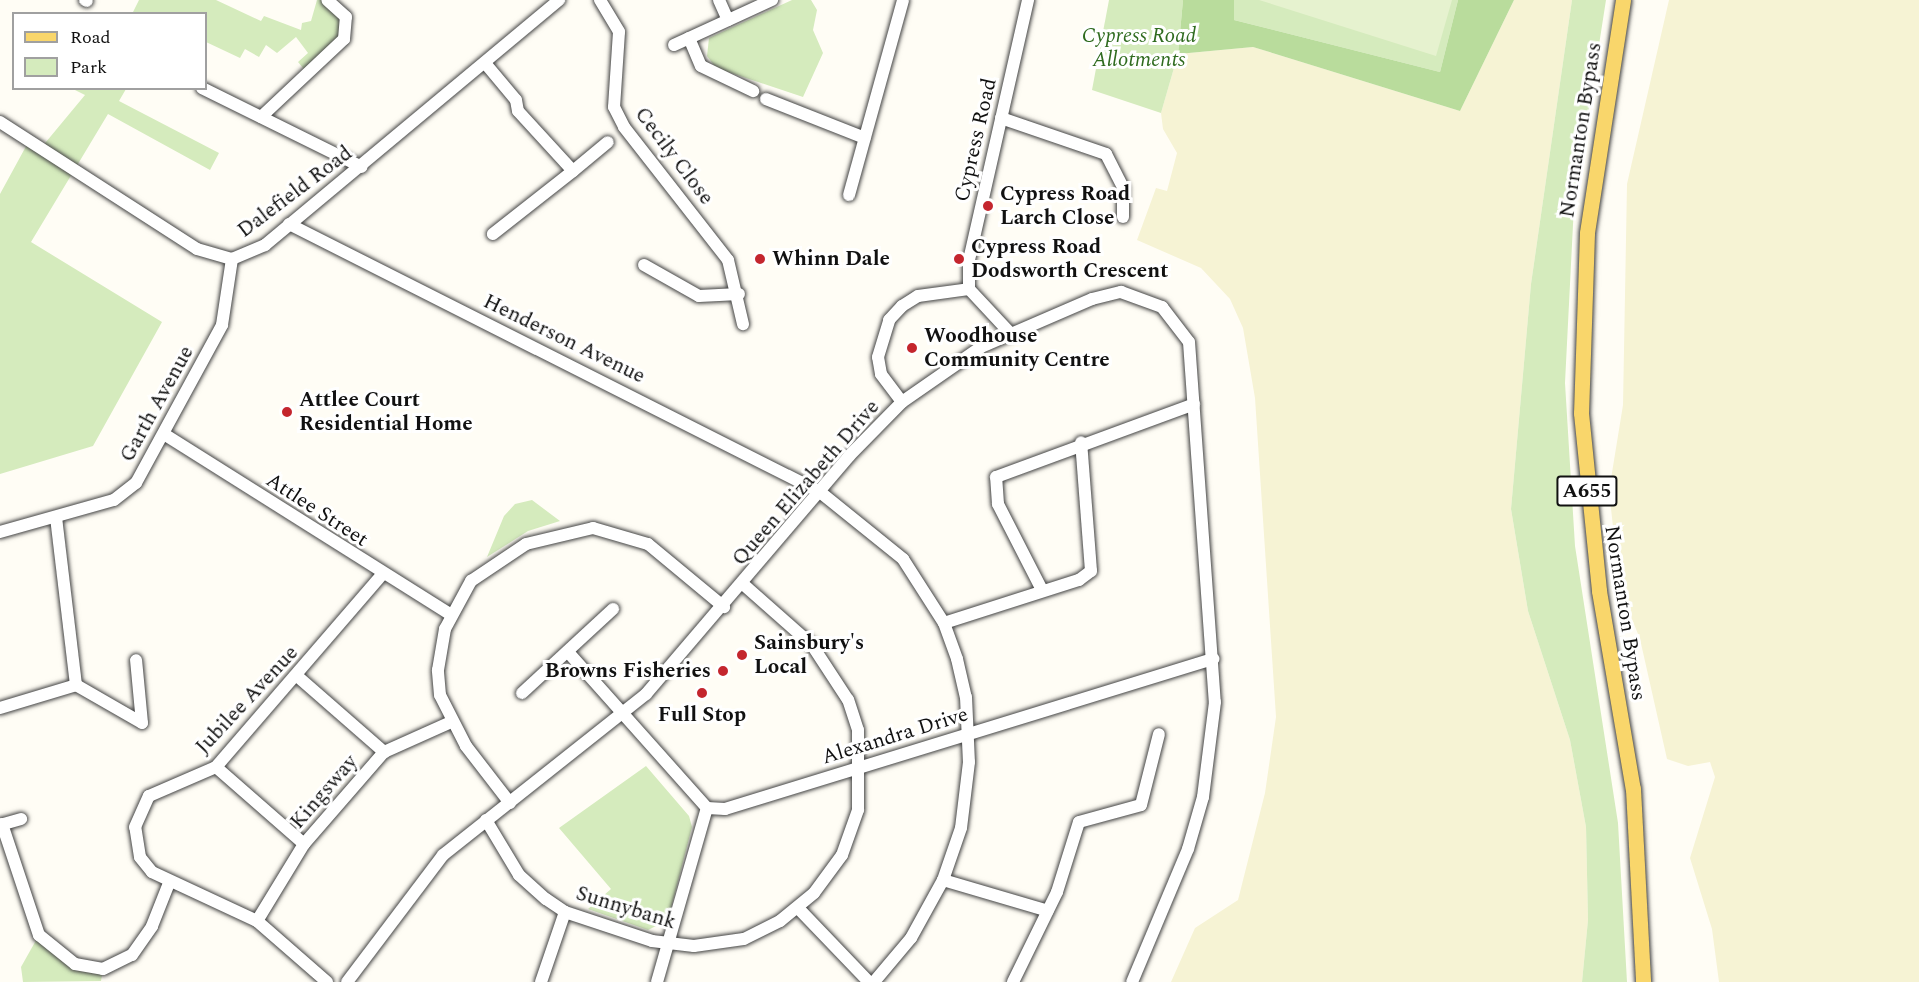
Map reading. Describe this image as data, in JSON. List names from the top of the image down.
{
  "streets": {
    "main road": ["Normanton Bypass", "A655"],
    "street": [
      "Cypress Road",
      "Cecily Close",
      "Dalefield Road",
      "Henderson Avenue",
      "Garth Avenue",
      "Queen Elizabeth Drive",
      "Attlee Street",
      "Jubilee Avenue",
      "Alexandra Drive",
      "Kingsway",
      "Sunnybank"
    ]
  },
  "crossings": [
    ["Dalefield Road", "Henderson Avenue"],
    ["Dalefield Road", "Garth Avenue"],
    ["Henderson Avenue", "Queen Elizabeth Drive"],
    ["Henderson Avenue", "Alexandra Drive"],
    ["Garth Avenue", "Attlee Street"],
    ["Queen Elizabeth Drive", "Alexandra Drive"],
    ["Queen Elizabeth Drive", "Sunnybank"],
    ["Attlee Street", "Jubilee Avenue"],
    ["Jubilee Avenue", "Kingsway"],
    ["Alexandra Drive", "Sunnybank"]
  ],
  "parks": ["Cypress Road Allotments"],
  "places": [
    "Cypress Road Larch Close",
    "Whinn Dale",
    "Cypress Road Dodsworth Crescent",
    "Woodhouse Community Centre",
    "Attlee Court Residential Home",
    "Sainsbury's Local",
    "Browns Fisheries",
    "Full Stop"
  ],
  "legend": ["Road", "Park"]
}
